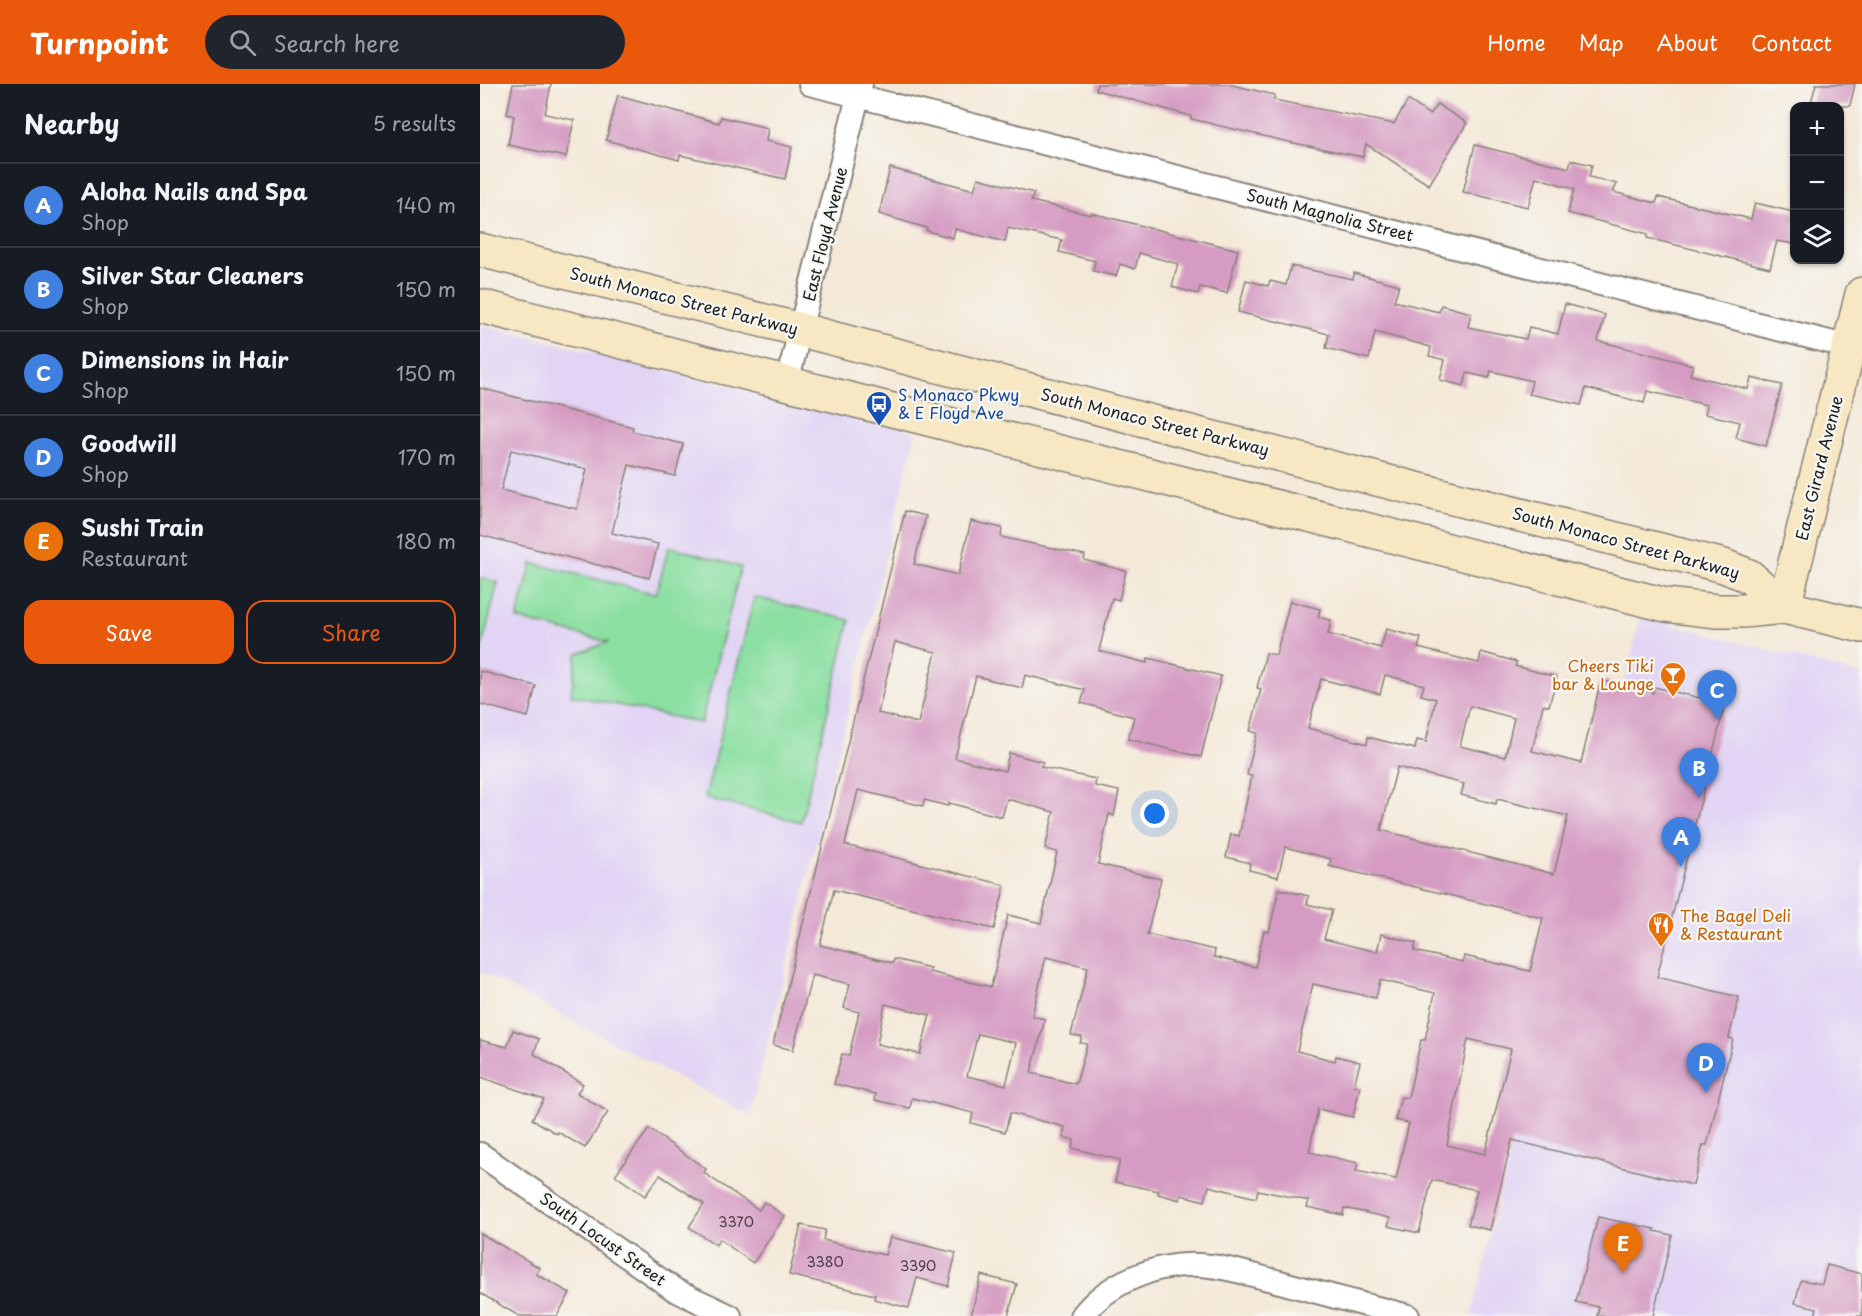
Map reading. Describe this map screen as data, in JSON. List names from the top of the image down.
{
  "streets": {
    "main road": ["South Monaco Street Parkway", "East Girard Avenue"],
    "street": ["South Magnolia Street", "East Floyd Avenue", "South Locust Street"]
  },
  "crossings": [
    ["South Magnolia Street", "East Floyd Avenue"],
    ["South Magnolia Street", "East Girard Avenue"],
    ["East Floyd Avenue", "South Monaco Street Parkway"],
    ["South Monaco Street Parkway", "East Girard Avenue"]
  ],
  "places": {
    "bus stop": ["S Monaco Pkwy & E Floyd Ave"],
    "bar": ["Cheers Tiki bar & Lounge"],
    "restaurant": ["The Bagel Deli & Restaurant"]
  },
  "house_numbers": ["3370", "3380", "3390"],
  "page": {
    "header": "Turnpoint",
    "search": "Search here",
    "nav": [
      "Home",
      "Map",
      "About",
      "Contact"
    ],
    "heading": ["Nearby", "5 results"],
    "map_buttons": ["+", "−"],
    "list": [
      {
        "mark": "A",
        "name": "Aloha Nails and Spa",
        "note": "Shop",
        "value": "140 m"
      },
      {
        "mark": "B",
        "name": "Silver Star Cleaners",
        "note": "Shop",
        "value": "150 m"
      },
      {
        "mark": "C",
        "name": "Dimensions in Hair",
        "note": "Shop",
        "value": "150 m"
      },
      {
        "mark": "D",
        "name": "Goodwill",
        "note": "Shop",
        "value": "170 m"
      },
      {
        "mark": "E",
        "name": "Sushi Train",
        "note": "Restaurant",
        "value": "180 m"
      }
    ],
    "buttons": ["Save", "Share"],
    "pins": [
      "C",
      "B",
      "A",
      "D",
      "E"
    ]
  }
}
